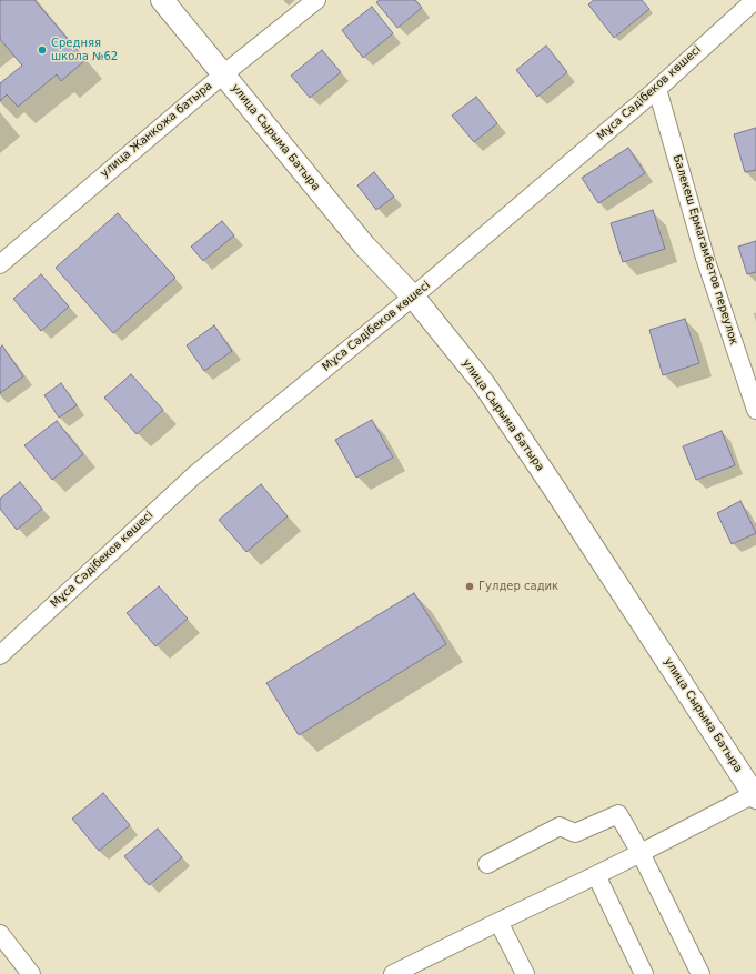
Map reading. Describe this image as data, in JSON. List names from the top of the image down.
{
  "streets": {
    "street": [
      "Мұса Сәдібеков көшесі",
      "улица Жанкожа батыра",
      "улица Сырыма Батыра",
      "Балекеш Ермагамбетов переулок"
    ]
  },
  "crossings": [
    ["Мұса Сәдібеков көшесі", "улица Сырыма Батыра"],
    ["Мұса Сәдібеков көшесі", "Балекеш Ермагамбетов переулок"],
    ["улица Жанкожа батыра", "улица Сырыма Батыра"]
  ],
  "places": ["Средняя школа №62", "Гулдер садик"]
}
